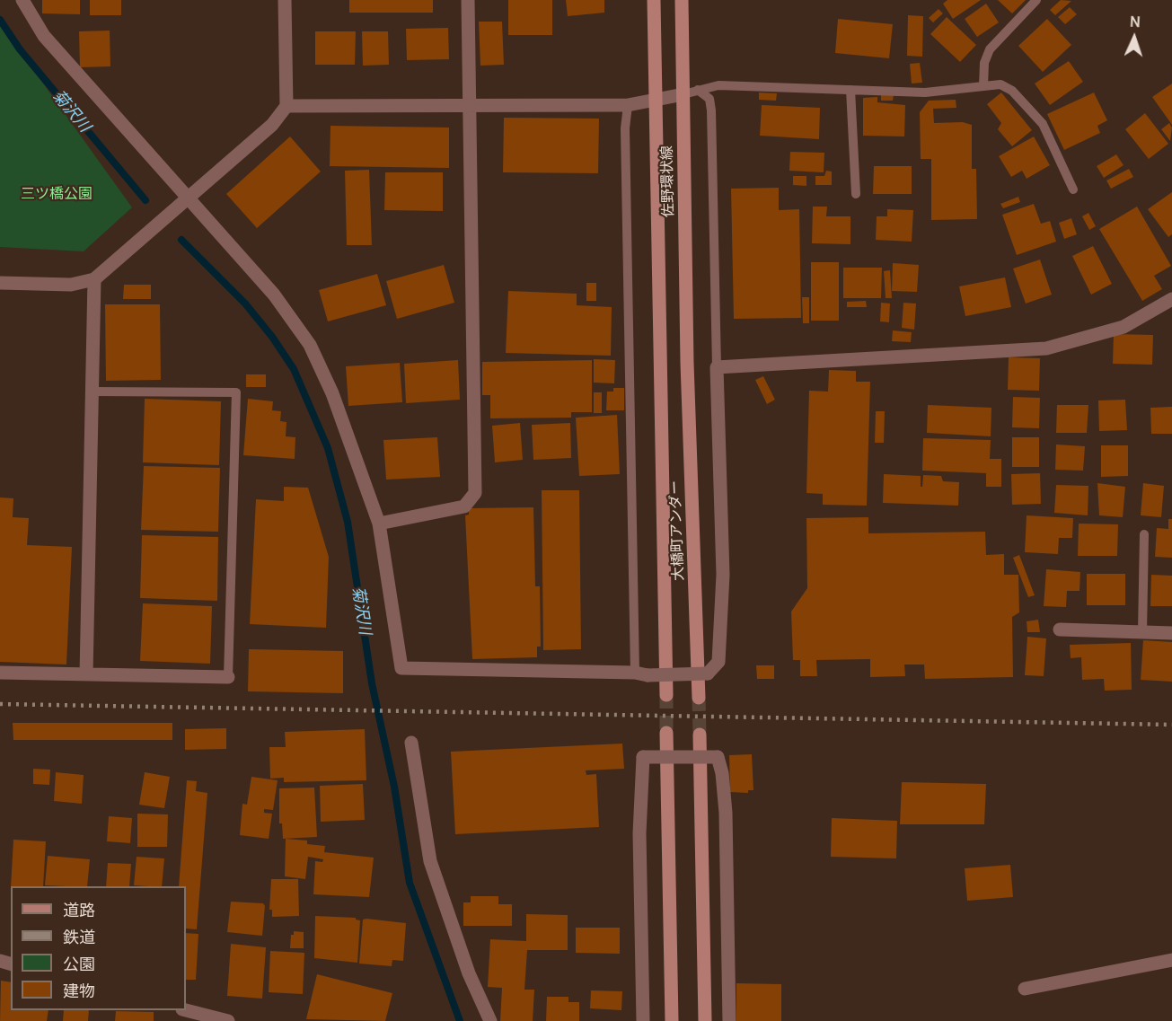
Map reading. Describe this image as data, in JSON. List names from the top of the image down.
{
  "streets": {
    "main road": ["佐野環状線", "大橋町アンダー"]
  },
  "crossings": [
    ["佐野環状線", "大橋町アンダー"]
  ],
  "water": ["菊沢川"],
  "parks": ["三ツ橋公園"],
  "legend": [
    "道路",
    "鉄道",
    "公園",
    "建物"
  ],
  "north": "top"
}
